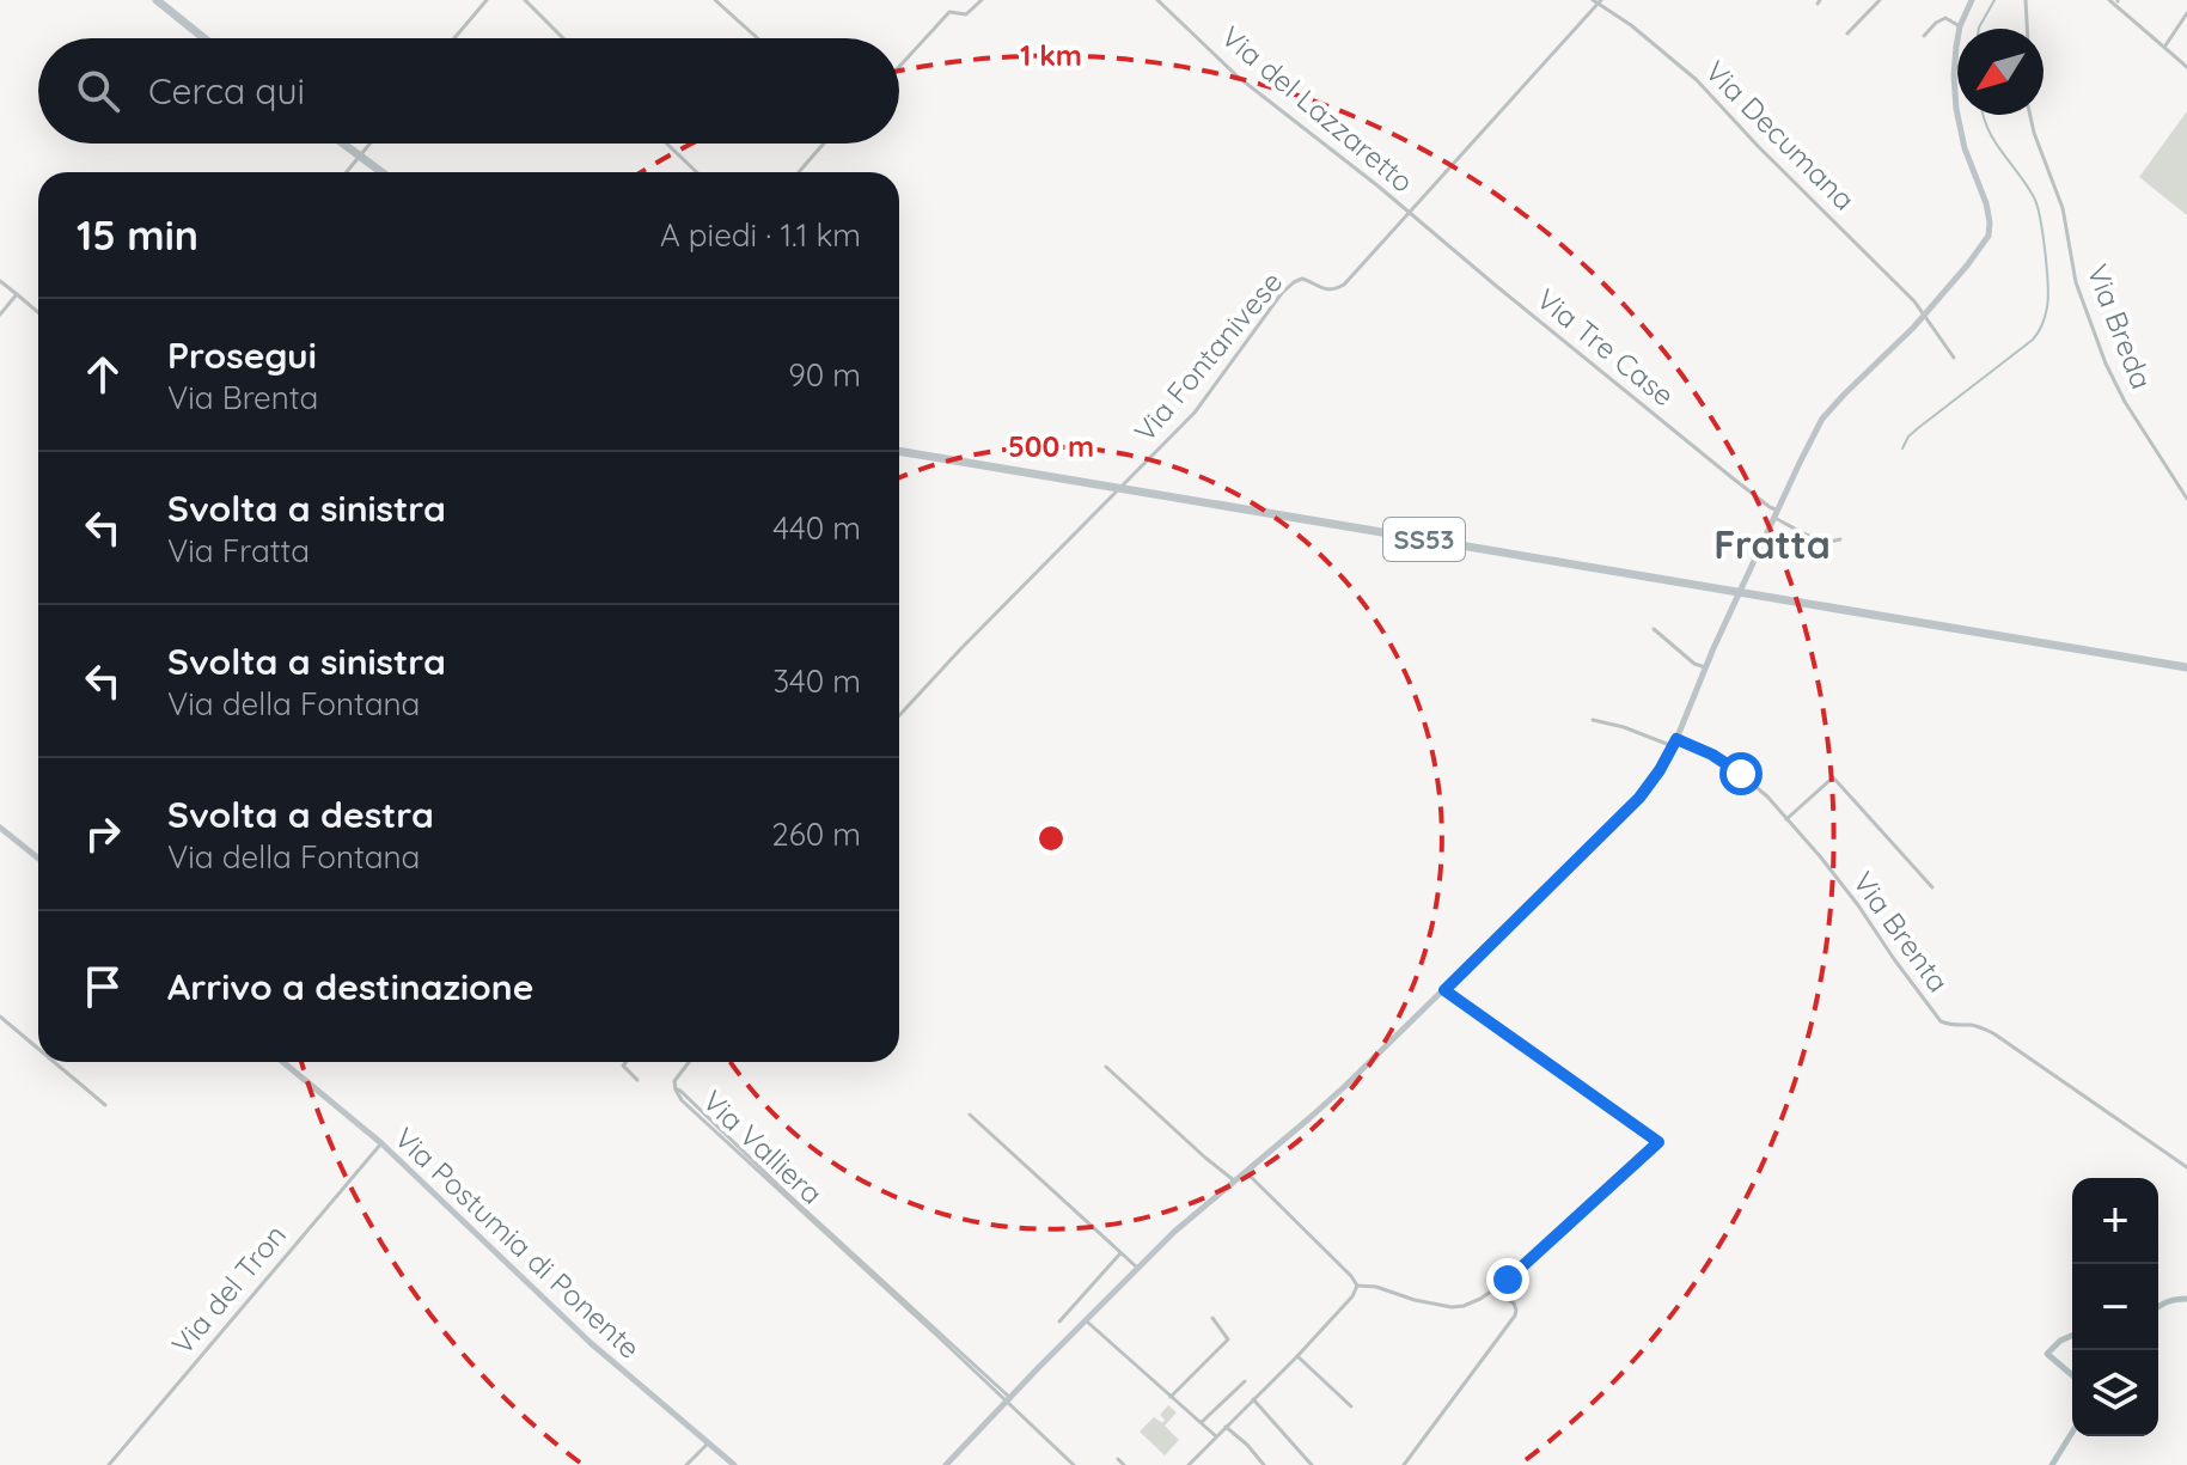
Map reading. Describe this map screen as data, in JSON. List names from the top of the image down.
{
  "streets": {
    "highway": ["SS53"],
    "main road": ["Via Postumia di Ponente"],
    "street": [
      "Via del Lazzaretto",
      "Via Decumana",
      "Via Breda",
      "Via Tre Case",
      "Via Fontanivese",
      "Via Brenta",
      "Via Valliera",
      "Via del Tron"
    ]
  },
  "crossings": [
    ["Via del Lazzaretto", "Via Tre Case"],
    ["Via del Lazzaretto", "Via Fontanivese"],
    ["Via Decumana", "Via Fontanivese"],
    ["Via Tre Case", "Via Fontanivese"],
    ["Via Postumia di Ponente", "Via del Tron"]
  ],
  "districts": ["Fratta"],
  "north": "bottom left",
  "page": {
    "search": "Cerca qui",
    "heading": ["15 min", "A piedi · 1.1 km"],
    "list": [
      ["Prosegui", "Via Brenta", "90 m"],
      ["Svolta a sinistra", "Via Fratta", "440 m"],
      ["Svolta a sinistra", "Via della Fontana", "340 m"],
      ["Svolta a destra", "Via della Fontana", "260 m"],
      "Arrivo a destinazione"
    ],
    "map_buttons": ["+", "−"]
  },
  "rings": ["1 km", "500 m"]
}
